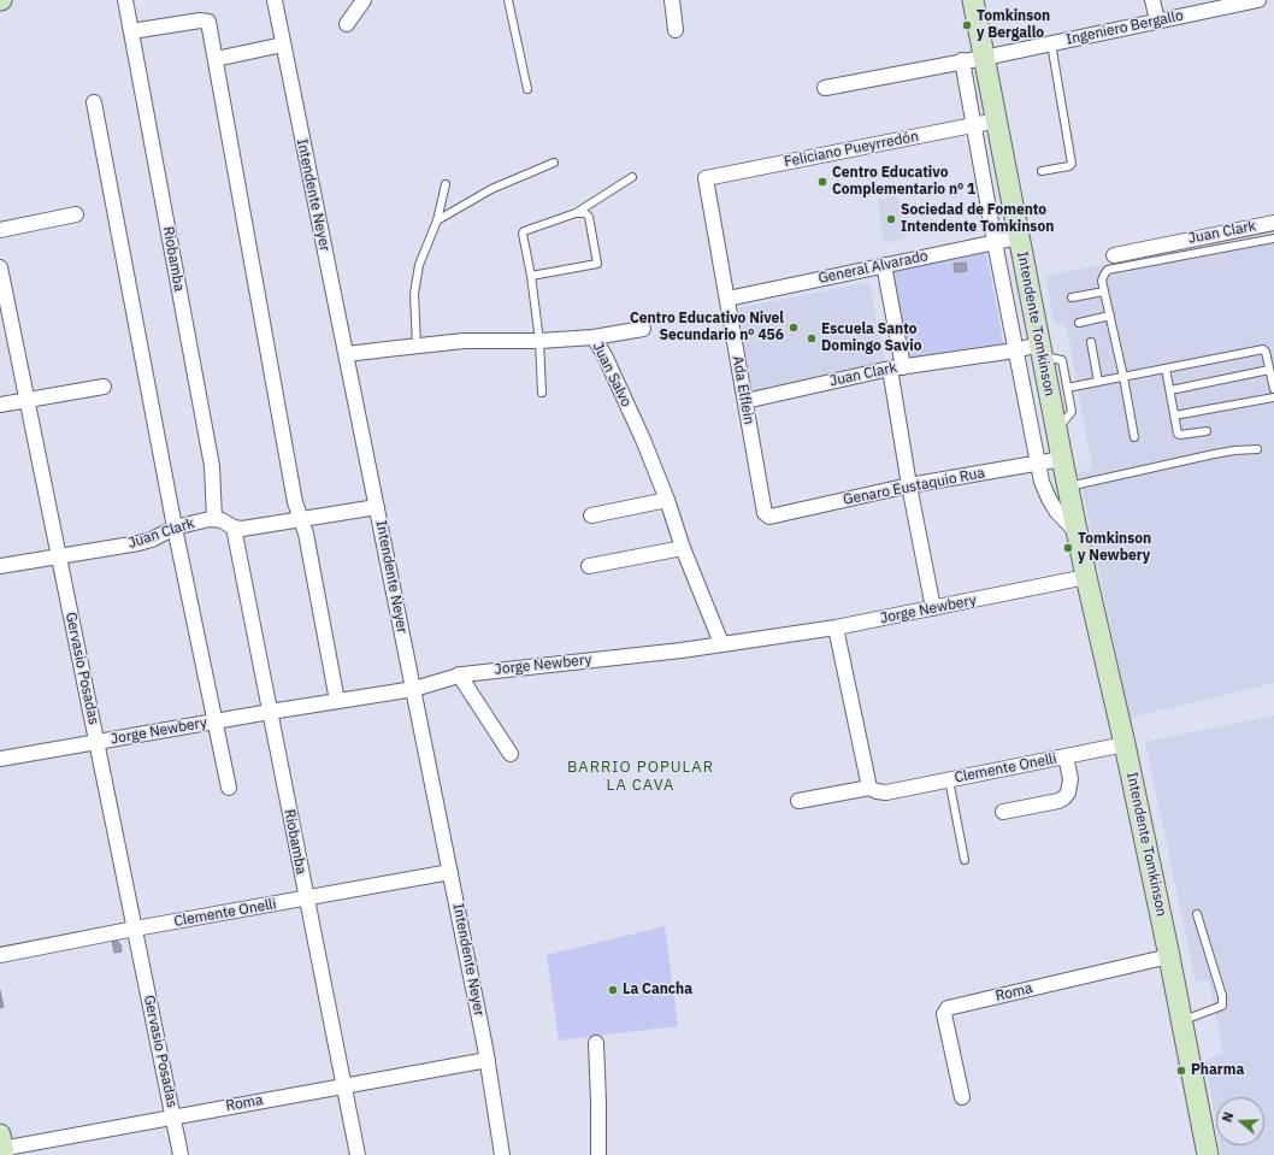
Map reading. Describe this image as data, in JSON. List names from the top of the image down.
{
  "streets": {
    "street": [
      "Ingeniero Bergallo",
      "Feliciano Pueyrredón",
      "Intendente Neyer",
      "Juan Clark",
      "Riobamba",
      "General Alvarado",
      "Intendente Tomkinson",
      "Juan Salvo",
      "Ada Elflein",
      "Genaro Eustaquio Rua",
      "Jorge Newbery",
      "Gervasio Posadas",
      "Clemente Onelli",
      "Roma"
    ]
  },
  "crossings": [
    ["Ingeniero Bergallo", "Intendente Tomkinson"],
    ["Feliciano Pueyrredón", "Intendente Tomkinson"],
    ["Feliciano Pueyrredón", "Ada Elflein"],
    ["Intendente Neyer", "Juan Clark"],
    ["Intendente Neyer", "Juan Salvo"],
    ["Intendente Neyer", "Jorge Newbery"],
    ["Intendente Neyer", "Clemente Onelli"],
    ["Intendente Neyer", "Roma"],
    ["Juan Clark", "Riobamba"],
    ["Juan Clark", "Intendente Tomkinson"],
    ["Juan Clark", "Ada Elflein"],
    ["Juan Clark", "Gervasio Posadas"],
    ["Riobamba", "Jorge Newbery"],
    ["Riobamba", "Clemente Onelli"],
    ["Riobamba", "Roma"],
    ["General Alvarado", "Intendente Tomkinson"],
    ["General Alvarado", "Ada Elflein"],
    ["Intendente Tomkinson", "Genaro Eustaquio Rua"],
    ["Intendente Tomkinson", "Jorge Newbery"],
    ["Intendente Tomkinson", "Clemente Onelli"],
    ["Intendente Tomkinson", "Roma"],
    ["Juan Salvo", "Jorge Newbery"],
    ["Ada Elflein", "Genaro Eustaquio Rua"],
    ["Jorge Newbery", "Gervasio Posadas"],
    ["Gervasio Posadas", "Clemente Onelli"],
    ["Gervasio Posadas", "Roma"]
  ],
  "districts": ["BARRIO POPULAR LA CAVA"],
  "places": [
    "Tomkinson y Bergallo",
    "Centro Educativo Complementario nº 1",
    "Sociedad de Fomento Intendente Tomkinson",
    "Centro Educativo Nivel Secundario nº 456",
    "Escuela Santo Domingo Savio",
    "Tomkinson y Newbery",
    "La Cancha",
    "Pharma"
  ],
  "north": "left"
}
